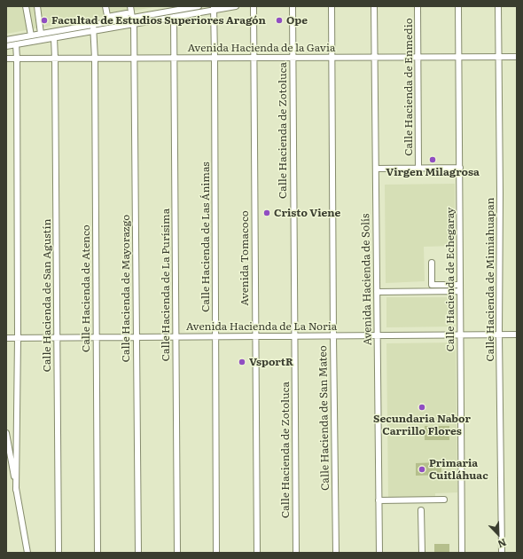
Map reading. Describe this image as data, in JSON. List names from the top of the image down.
{
  "streets": {
    "street": [
      "Avenida Hacienda de la Gavia",
      "Calle Hacienda de Enmedio",
      "Calle Hacienda de Zotoluca",
      "Calle Hacienda de Las Ánimas",
      "Avenida Tomacoco",
      "Avenida Hacienda de Solís",
      "Calle Hacienda de Echegaray",
      "Calle Hacienda de Mimiahuapan",
      "Calle Hacienda de La Purísima",
      "Calle Hacienda de Atenco",
      "Calle Hacienda de Mayorazgo",
      "Calle Hacienda de San Agustín",
      "Avenida Hacienda de La Noria",
      "Calle Hacienda de San Mateo"
    ]
  },
  "crossings": [
    ["Avenida Hacienda de la Gavia", "Calle Hacienda de Enmedio"],
    ["Avenida Hacienda de la Gavia", "Calle Hacienda de Zotoluca"],
    ["Avenida Hacienda de la Gavia", "Calle Hacienda de Las Ánimas"],
    ["Avenida Hacienda de la Gavia", "Avenida Tomacoco"],
    ["Avenida Hacienda de la Gavia", "Avenida Hacienda de Solís"],
    ["Avenida Hacienda de la Gavia", "Calle Hacienda de Echegaray"],
    ["Avenida Hacienda de la Gavia", "Calle Hacienda de Mimiahuapan"],
    ["Avenida Hacienda de la Gavia", "Calle Hacienda de La Purísima"],
    ["Avenida Hacienda de la Gavia", "Calle Hacienda de Atenco"],
    ["Avenida Hacienda de la Gavia", "Calle Hacienda de Mayorazgo"],
    ["Avenida Hacienda de la Gavia", "Calle Hacienda de San Agustín"],
    ["Avenida Hacienda de la Gavia", "Calle Hacienda de San Mateo"],
    ["Calle Hacienda de Zotoluca", "Avenida Hacienda de La Noria"],
    ["Calle Hacienda de Las Ánimas", "Avenida Hacienda de La Noria"],
    ["Avenida Tomacoco", "Avenida Hacienda de La Noria"],
    ["Avenida Hacienda de Solís", "Avenida Hacienda de La Noria"],
    ["Calle Hacienda de Echegaray", "Avenida Hacienda de La Noria"],
    ["Calle Hacienda de Mimiahuapan", "Avenida Hacienda de La Noria"],
    ["Calle Hacienda de La Purísima", "Avenida Hacienda de La Noria"],
    ["Calle Hacienda de Atenco", "Avenida Hacienda de La Noria"],
    ["Calle Hacienda de Mayorazgo", "Avenida Hacienda de La Noria"],
    ["Calle Hacienda de San Agustín", "Avenida Hacienda de La Noria"],
    ["Avenida Hacienda de La Noria", "Calle Hacienda de San Mateo"]
  ],
  "places": [
    "Facultad de Estudios Superiores Aragón",
    "Ope",
    "Virgen Milagrosa",
    "Cristo Viene",
    "VsportR",
    "Secundaria Nabor Carrillo Flores",
    "Primaria Cuitláhuac"
  ],
  "north": "bottom right"
}
